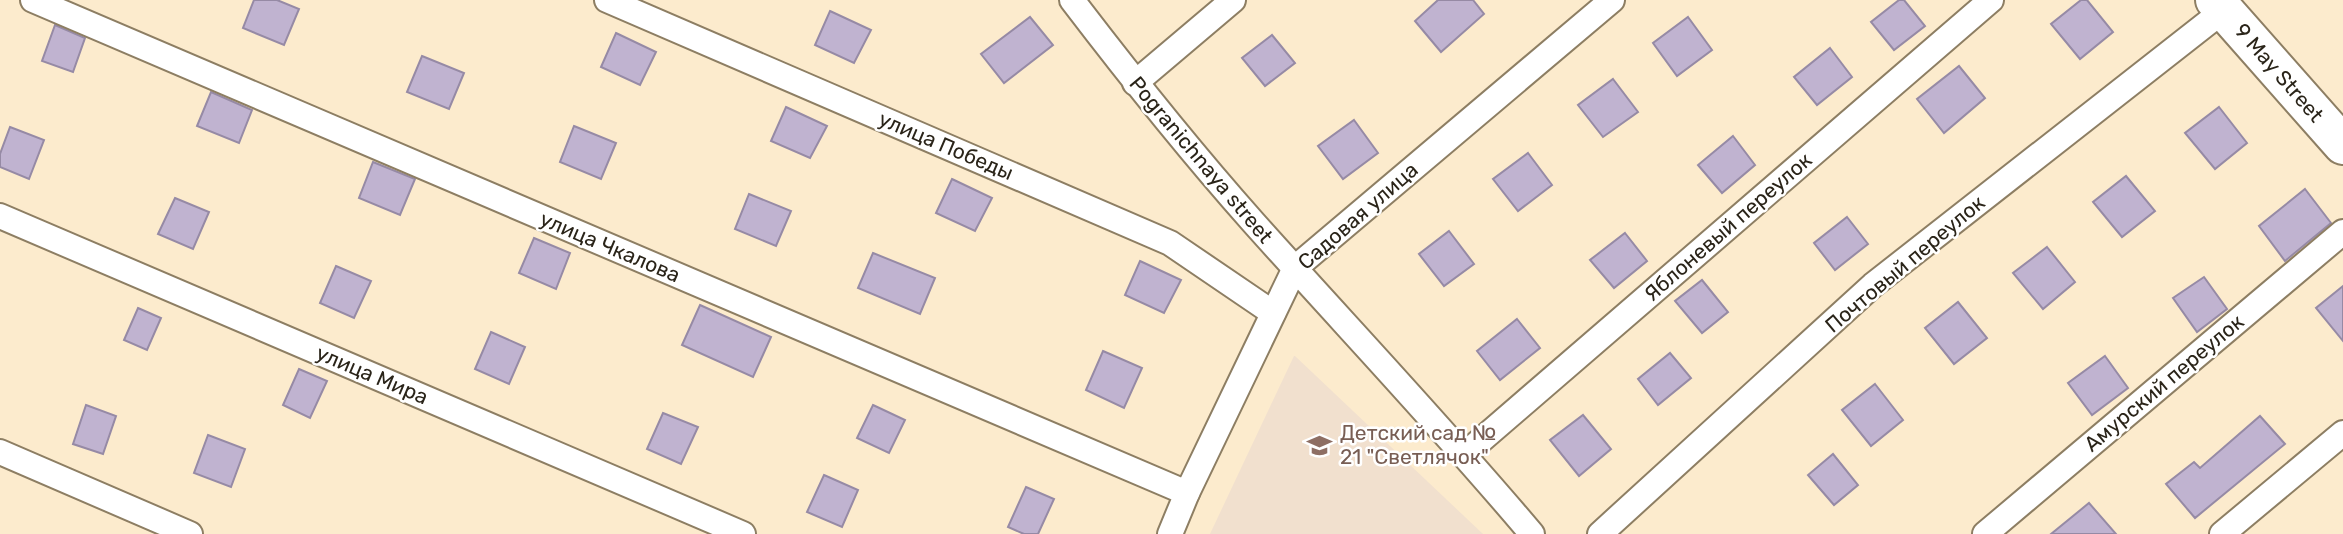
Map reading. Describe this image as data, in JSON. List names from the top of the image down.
{
  "streets": {
    "main road": ["9 May Street"],
    "street": [
      "улица Победы",
      "Pogranichnaya street",
      "Садовая улица",
      "Яблоневый переулок",
      "улица Чкалова",
      "Почтовый переулок",
      "улица Мира",
      "Амурский переулок"
    ]
  },
  "crossings": [
    ["9 May Street", "Почтовый переулок"],
    ["улица Победы", "Садовая улица"],
    ["Pogranichnaya street", "Садовая улица"],
    ["Pogranichnaya street", "Яблоневый переулок"],
    ["Садовая улица", "улица Чкалова"]
  ],
  "places": {
    "school or university": ["Детский сад № 21 \"Светлячок\""]
  }
}
